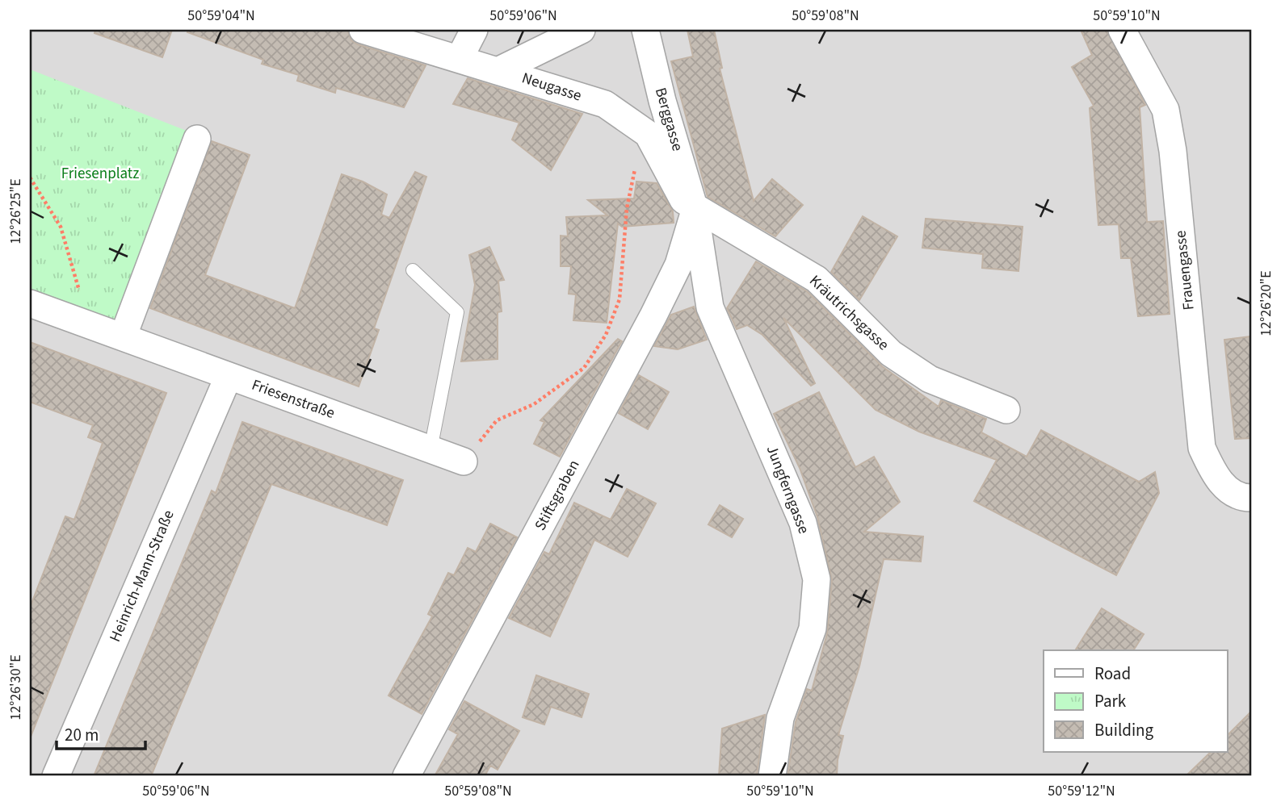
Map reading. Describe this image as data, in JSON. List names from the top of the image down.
{
  "streets": {
    "street": [
      "Neugasse",
      "Berggasse",
      "Frauengasse",
      "Kräutrichsgasse",
      "Friesenstraße",
      "Jungferngasse",
      "Stiftsgraben",
      "Heinrich-Mann-Straße"
    ]
  },
  "crossings": [
    ["Neugasse", "Berggasse"],
    ["Neugasse", "Kräutrichsgasse"],
    ["Neugasse", "Jungferngasse"],
    ["Neugasse", "Stiftsgraben"],
    ["Berggasse", "Kräutrichsgasse"],
    ["Berggasse", "Jungferngasse"],
    ["Berggasse", "Stiftsgraben"],
    ["Kräutrichsgasse", "Jungferngasse"],
    ["Kräutrichsgasse", "Stiftsgraben"],
    ["Friesenstraße", "Heinrich-Mann-Straße"],
    ["Jungferngasse", "Stiftsgraben"]
  ],
  "parks": ["Friesenplatz"],
  "legend": ["Road", "Park", "Building"],
  "scale_bar": "20 m",
  "coordinates": [
    "50°59'04\"N",
    "50°59'06\"N",
    "50°59'08\"N",
    "50°59'10\"N",
    "12°26'25\"E",
    "12°26'20\"E",
    "12°26'30\"E",
    "50°59'12\"N"
  ]
}
